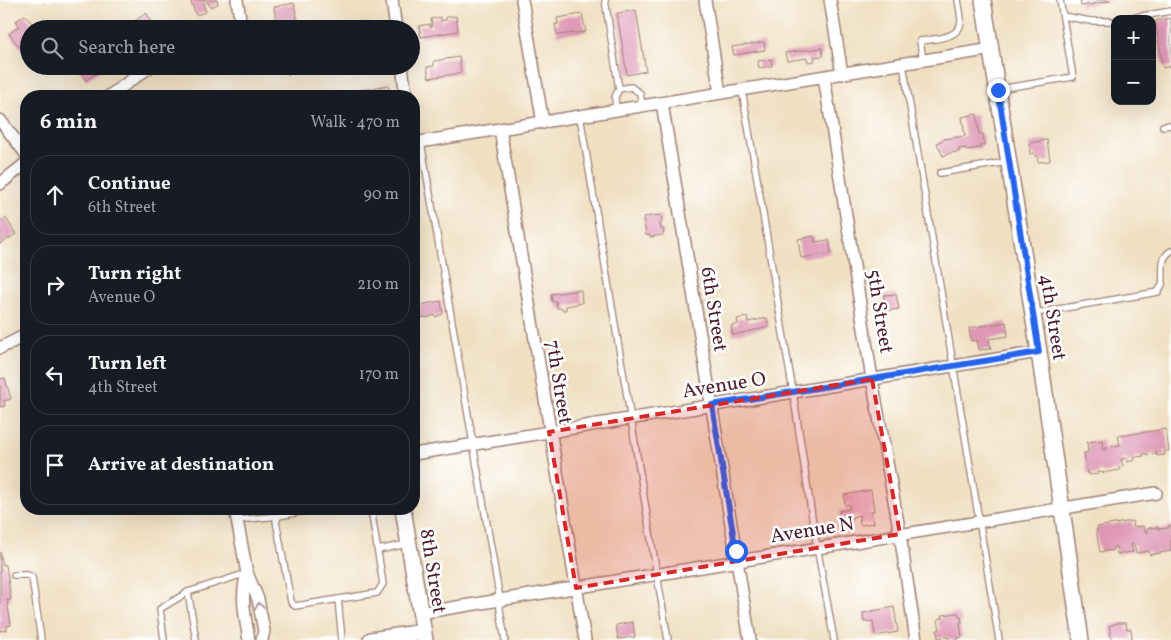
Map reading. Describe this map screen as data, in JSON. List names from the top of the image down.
{
  "streets": {
    "street": [
      "6th Street",
      "5th Street",
      "4th Street",
      "7th Street",
      "Avenue O",
      "Avenue N",
      "8th Street"
    ]
  },
  "crossings": [
    ["6th Street", "Avenue O"],
    ["6th Street", "Avenue N"],
    ["5th Street", "Avenue O"],
    ["5th Street", "Avenue N"],
    ["4th Street", "Avenue O"],
    ["4th Street", "Avenue N"],
    ["7th Street", "Avenue O"],
    ["7th Street", "Avenue N"],
    ["Avenue N", "8th Street"]
  ],
  "page": {
    "map_buttons": ["+", "−"],
    "search": "Search here",
    "heading": ["6 min", "Walk · 470 m"],
    "list": [
      ["Continue", "6th Street", "90 m"],
      ["Turn right", "Avenue O", "210 m"],
      ["Turn left", "4th Street", "170 m"],
      "Arrive at destination"
    ]
  }
}
